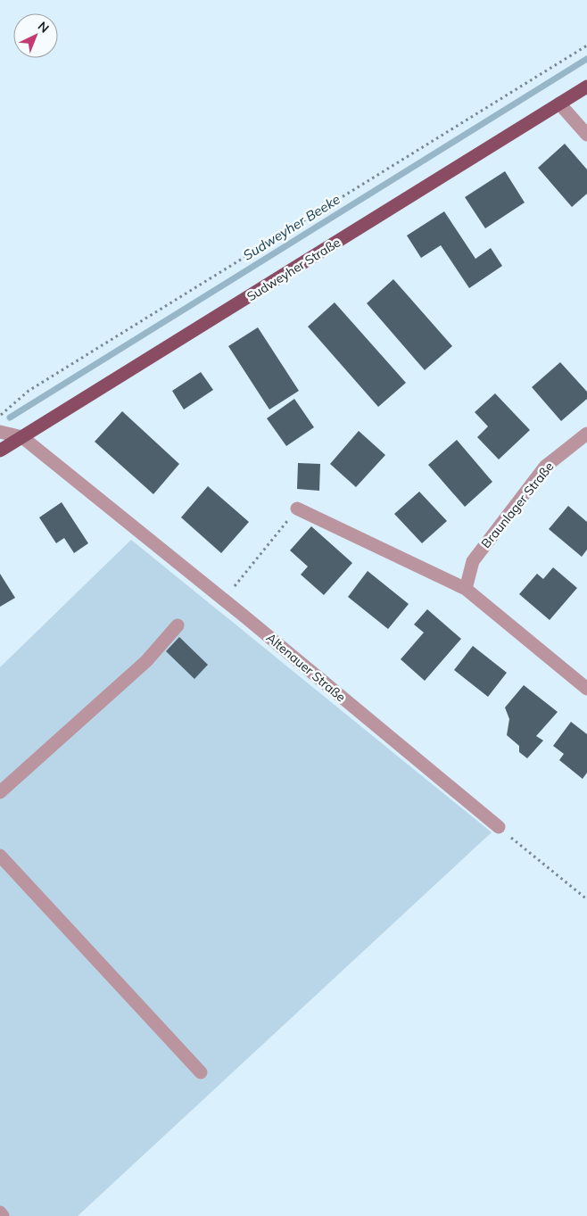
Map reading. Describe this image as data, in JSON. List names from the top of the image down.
{
  "streets": {
    "main road": ["Sudweyher Straße"],
    "street": ["Braunlager Straße", "Altenauer Straße"]
  },
  "crossings": [
    ["Sudweyher Straße", "Altenauer Straße"]
  ],
  "water": ["Sudweyher Beeke"],
  "north": "top right"
}
